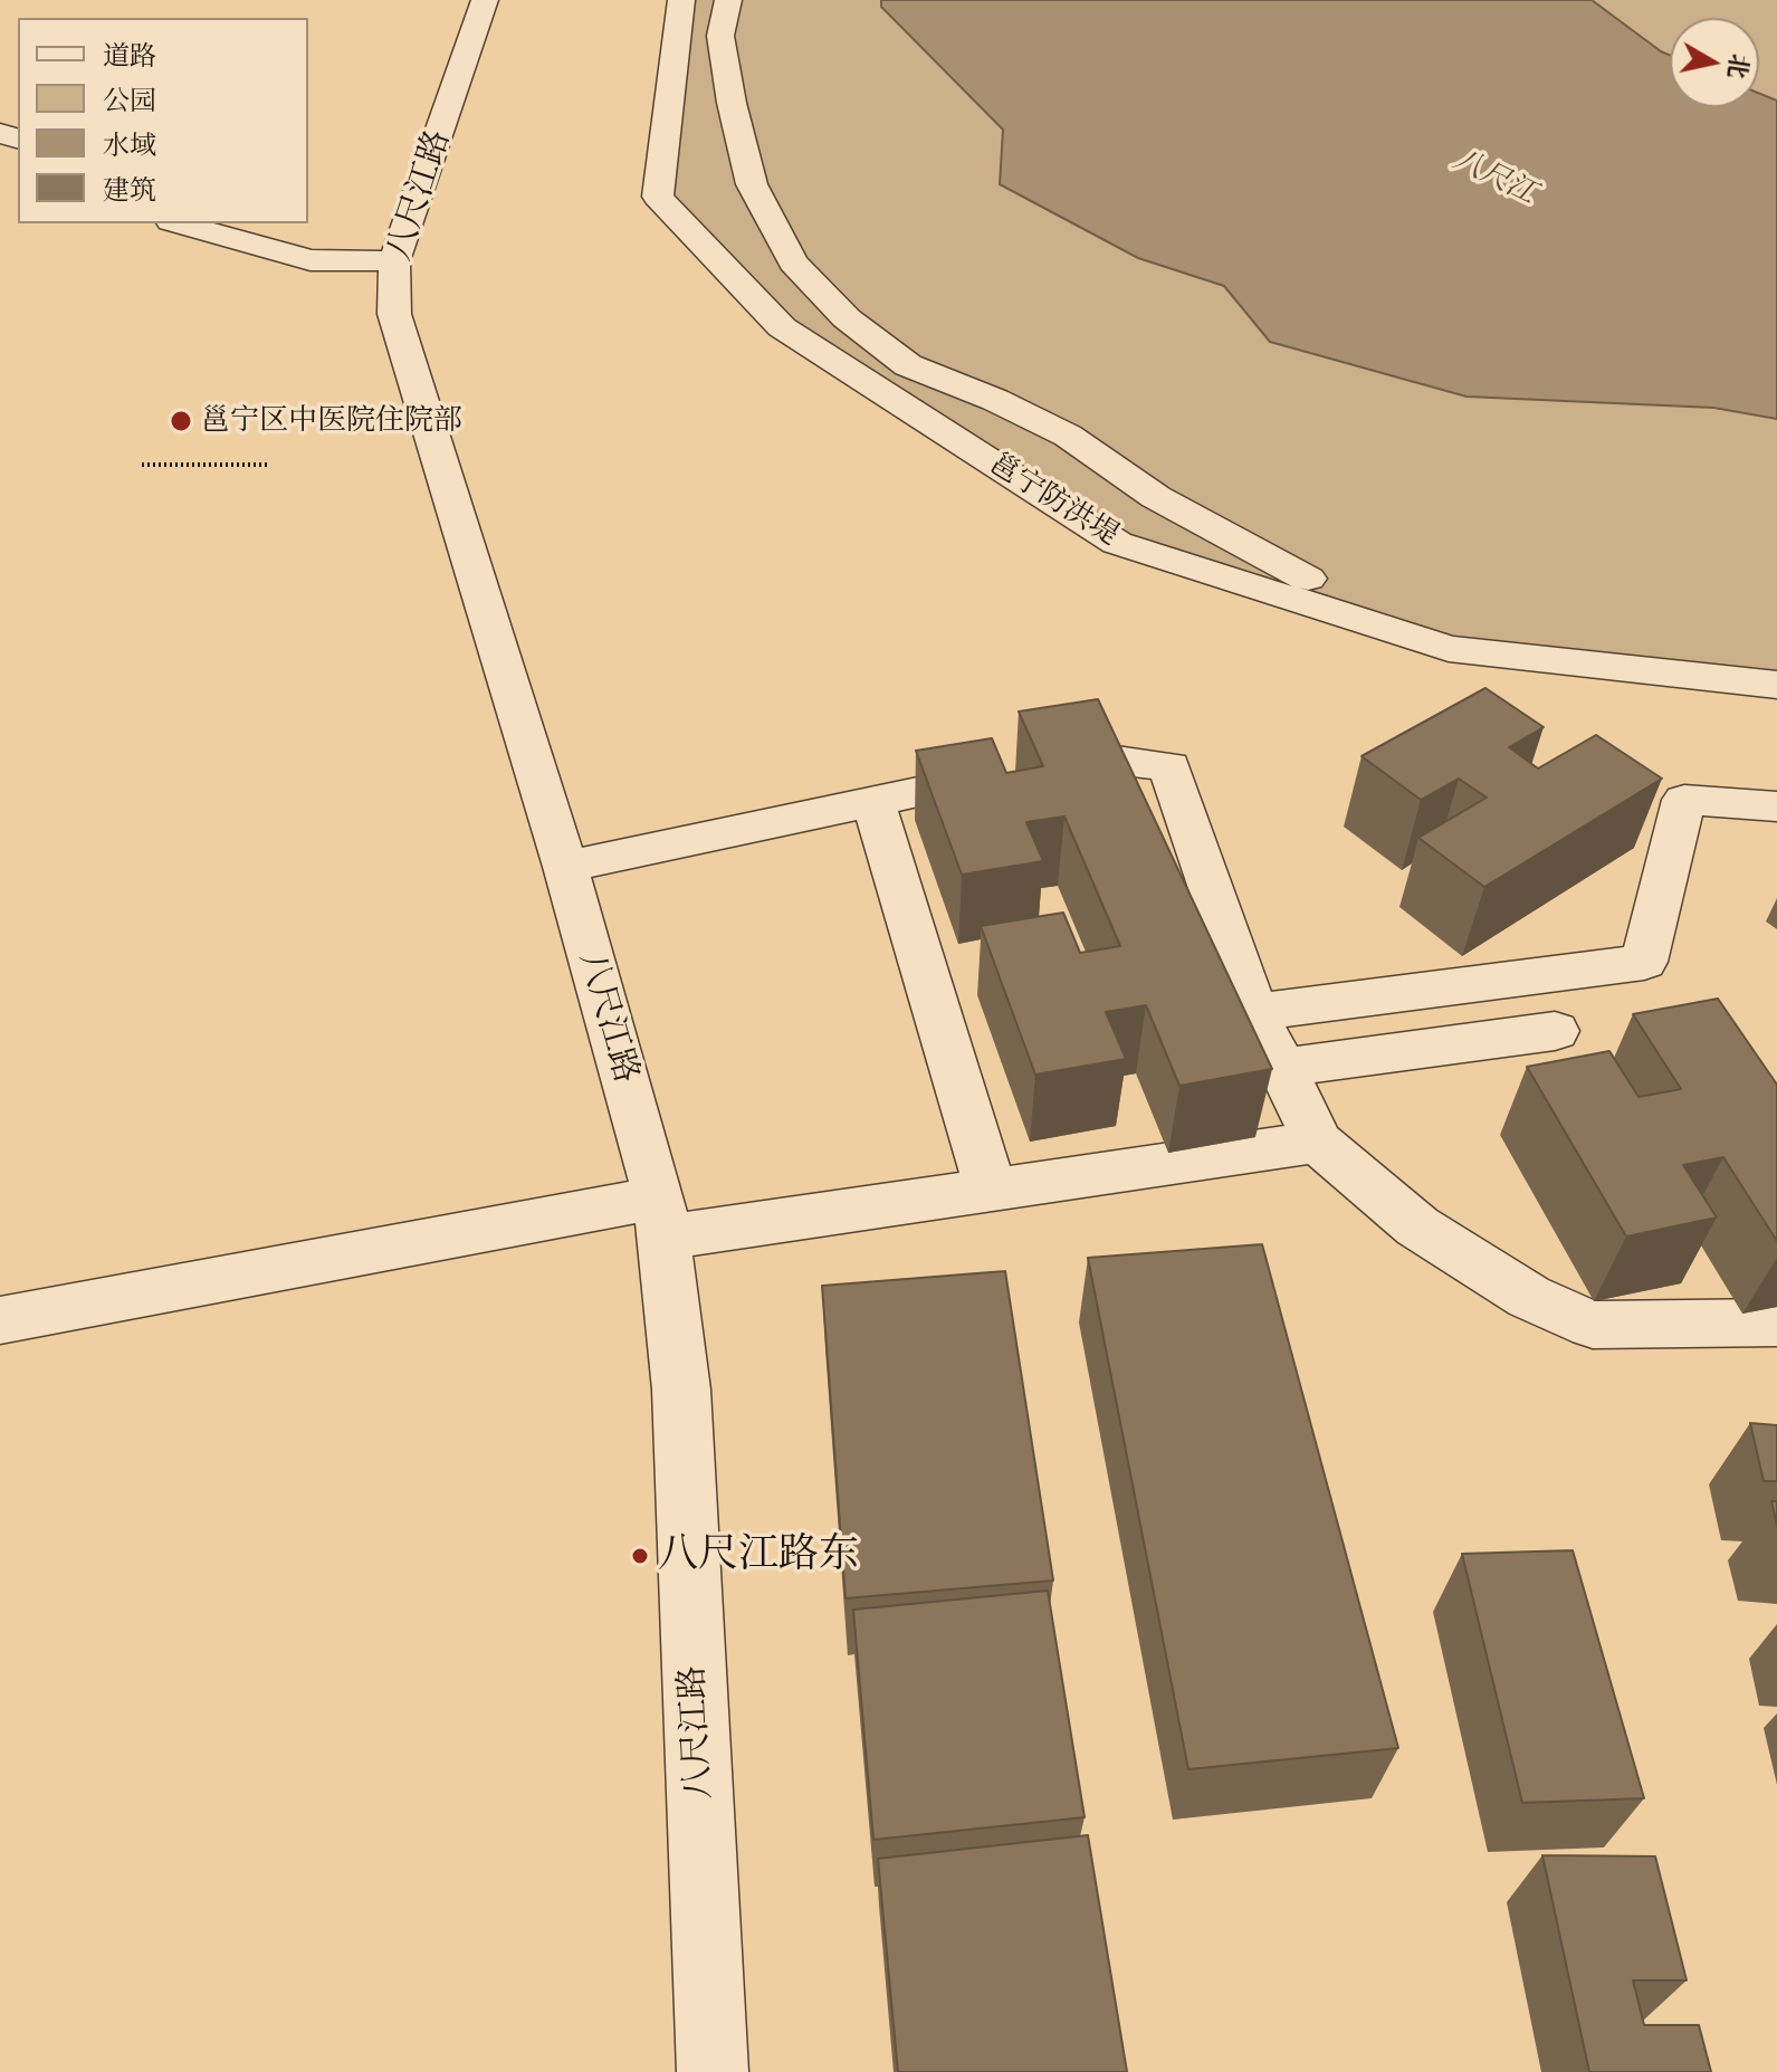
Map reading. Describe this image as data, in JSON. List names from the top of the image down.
{
  "streets": {
    "street": ["八尺江路", "邕宁防洪堤"]
  },
  "water": ["八尺江"],
  "places": ["邕宁区中医院住院部", "八尺江路东"],
  "legend": [
    "道路",
    "公园",
    "水域",
    "建筑"
  ],
  "north": "right"
}
